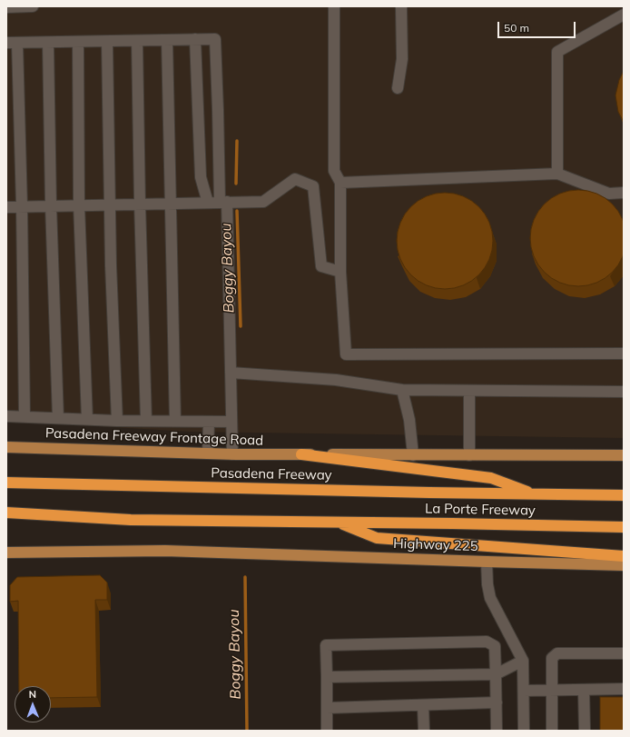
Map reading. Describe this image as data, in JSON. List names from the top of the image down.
{
  "streets": {
    "highway": ["Pasadena Freeway", "La Porte Freeway"],
    "main road": ["Pasadena Freeway Frontage Road", "Highway 225"]
  },
  "crossings": [
    ["Pasadena Freeway", "La Porte Freeway"]
  ],
  "water": ["Boggy Bayou"],
  "scale_bar": "50 m",
  "north": "top"
}
